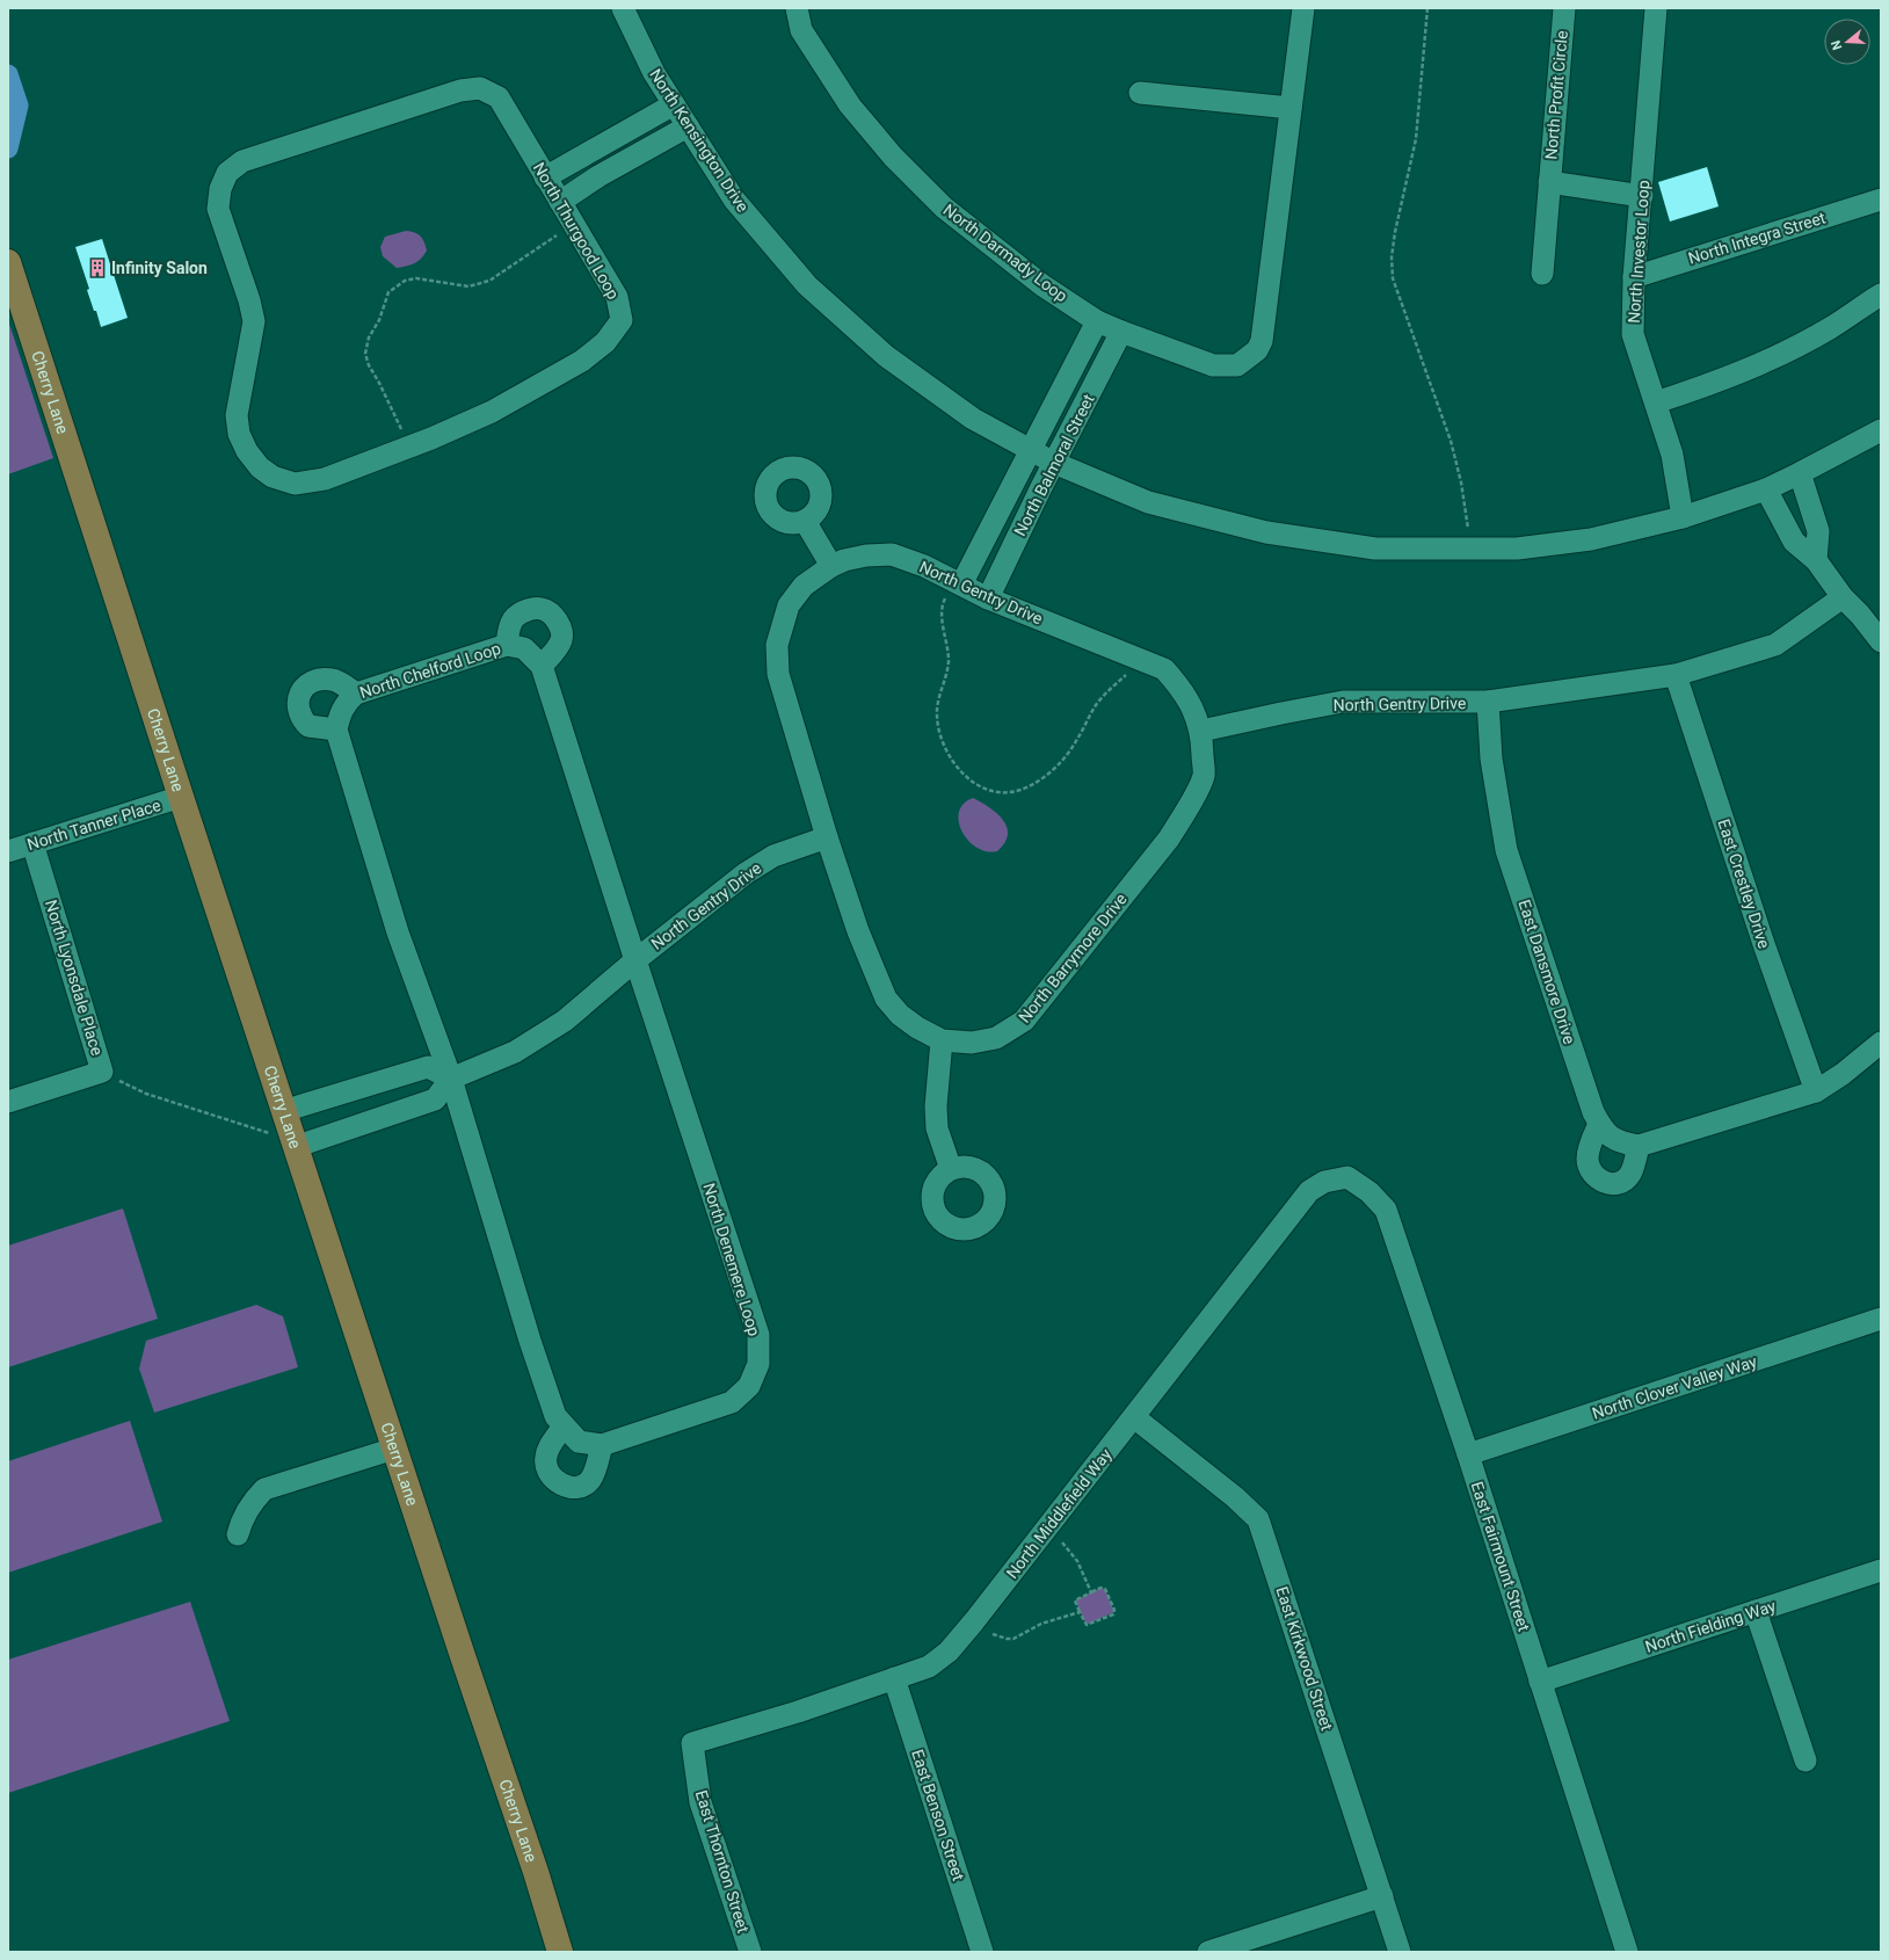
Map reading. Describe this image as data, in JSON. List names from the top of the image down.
{
  "streets": {
    "main road": ["Cherry Lane"],
    "street": [
      "North Profit Circle",
      "North Kensington Drive",
      "North Thurgood Loop",
      "North Integra Street",
      "North Investor Loop",
      "North Darmady Loop",
      "North Balmoral Street",
      "North Gentry Drive",
      "North Chelford Loop",
      "North Tanner Place",
      "East Crestley Drive",
      "North Barrymore Drive",
      "East Dansmore Drive",
      "North Lyonsdale Place",
      "North Denemere Loop",
      "North Clover Valley Way",
      "North Middlefield Way",
      "East Fairmount Street",
      "North Fielding Way",
      "East Kirkwood Street",
      "East Benson Street",
      "East Thornton Street"
    ]
  },
  "crossings": [
    ["North Profit Circle", "North Investor Loop"],
    ["North Kensington Drive", "North Investor Loop"],
    ["North Kensington Drive", "North Balmoral Street"],
    ["North Integra Street", "North Investor Loop"],
    ["North Darmady Loop", "North Balmoral Street"],
    ["Cherry Lane", "North Gentry Drive"],
    ["Cherry Lane", "North Tanner Place"],
    ["North Balmoral Street", "North Gentry Drive"],
    ["North Gentry Drive", "North Chelford Loop"],
    ["North Gentry Drive", "East Crestley Drive"],
    ["North Gentry Drive", "North Barrymore Drive"],
    ["North Gentry Drive", "East Dansmore Drive"],
    ["North Gentry Drive", "North Denemere Loop"],
    ["North Chelford Loop", "North Denemere Loop"],
    ["North Tanner Place", "North Lyonsdale Place"],
    ["North Clover Valley Way", "East Fairmount Street"],
    ["North Middlefield Way", "East Fairmount Street"],
    ["North Middlefield Way", "East Kirkwood Street"],
    ["North Middlefield Way", "East Benson Street"],
    ["North Middlefield Way", "East Thornton Street"],
    ["East Fairmount Street", "North Fielding Way"]
  ],
  "places": {
    "building": ["Infinity Salon"]
  },
  "north": "left"
}
